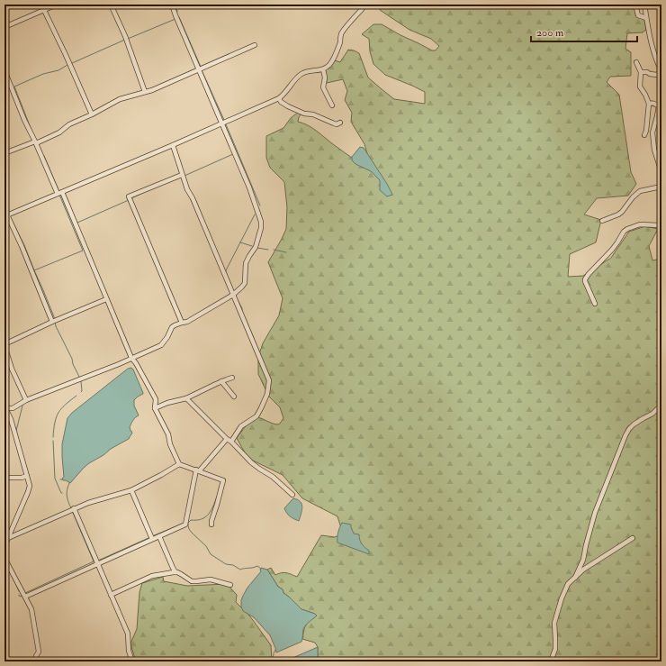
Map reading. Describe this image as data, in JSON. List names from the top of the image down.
{
  "scale_bar": "200 m"
}
